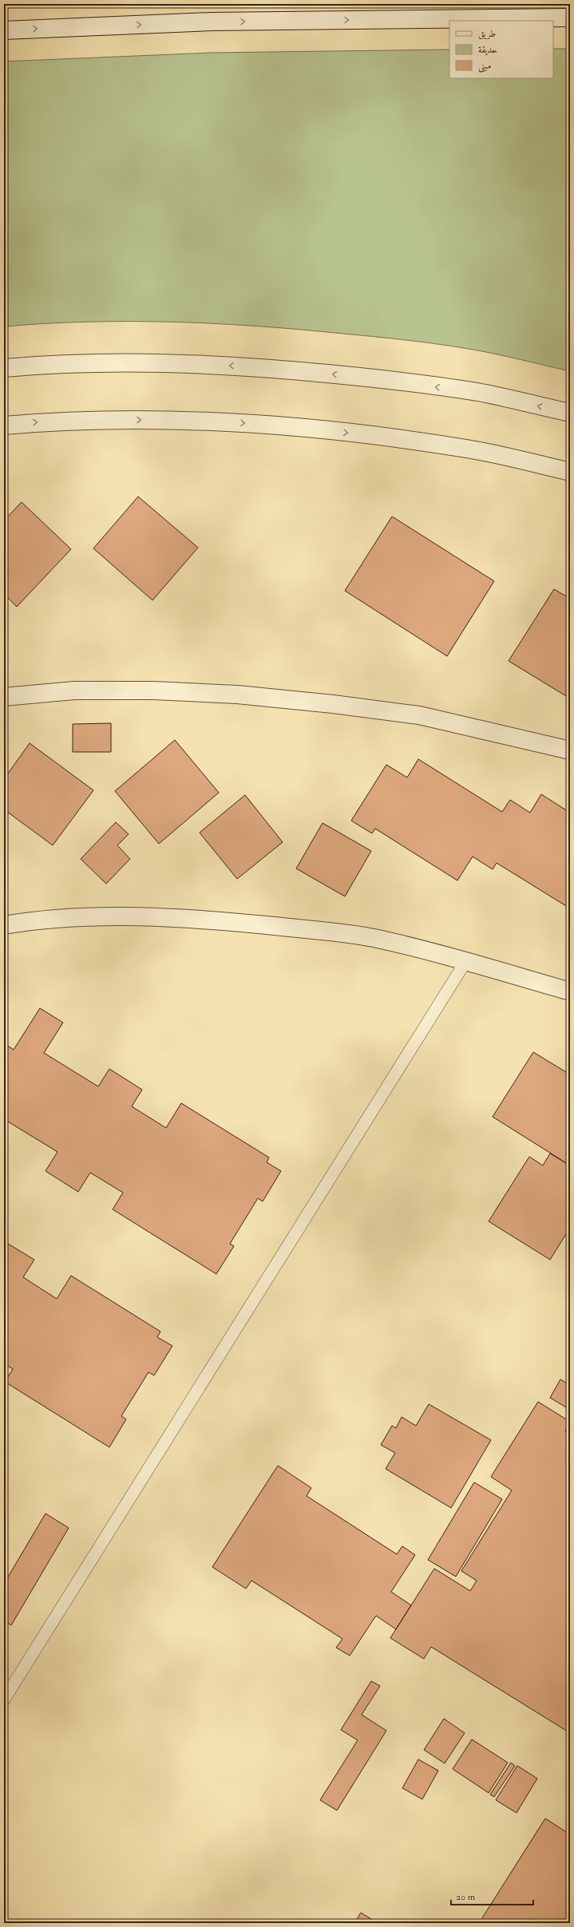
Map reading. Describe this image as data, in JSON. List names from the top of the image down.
{
  "legend": ["طريق", "حديقة", "مبنى"],
  "scale_bar": "20 m"
}
